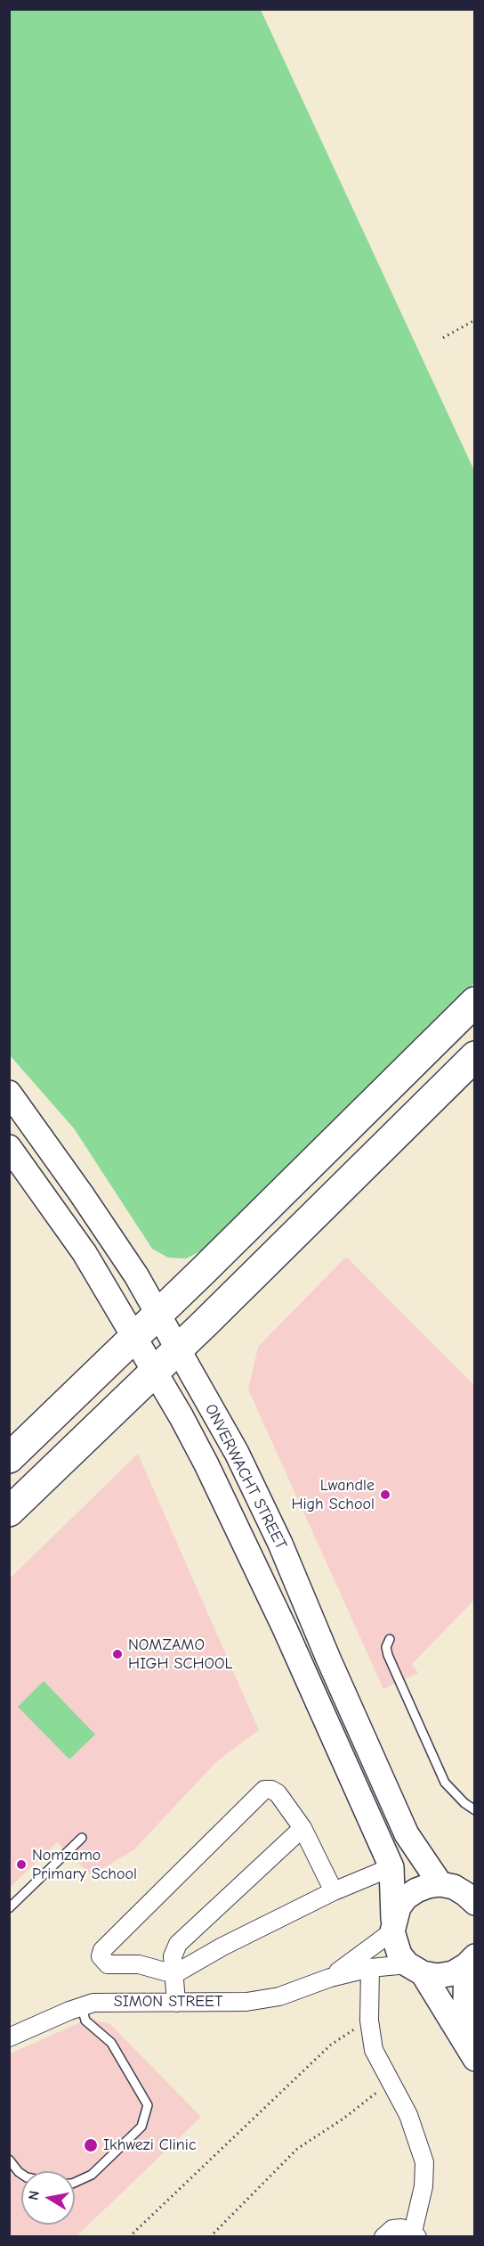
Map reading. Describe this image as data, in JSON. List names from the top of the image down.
{
  "streets": {
    "street": ["ONVERWACHT STREET", "SIMON STREET"]
  },
  "crossings": [
    ["ONVERWACHT STREET", "SIMON STREET"]
  ],
  "places": [
    "Lwandle High School",
    "NOMZAMO HIGH SCHOOL",
    "Nomzamo Primary School",
    "Ikhwezi Clinic"
  ],
  "north": "left"
}
